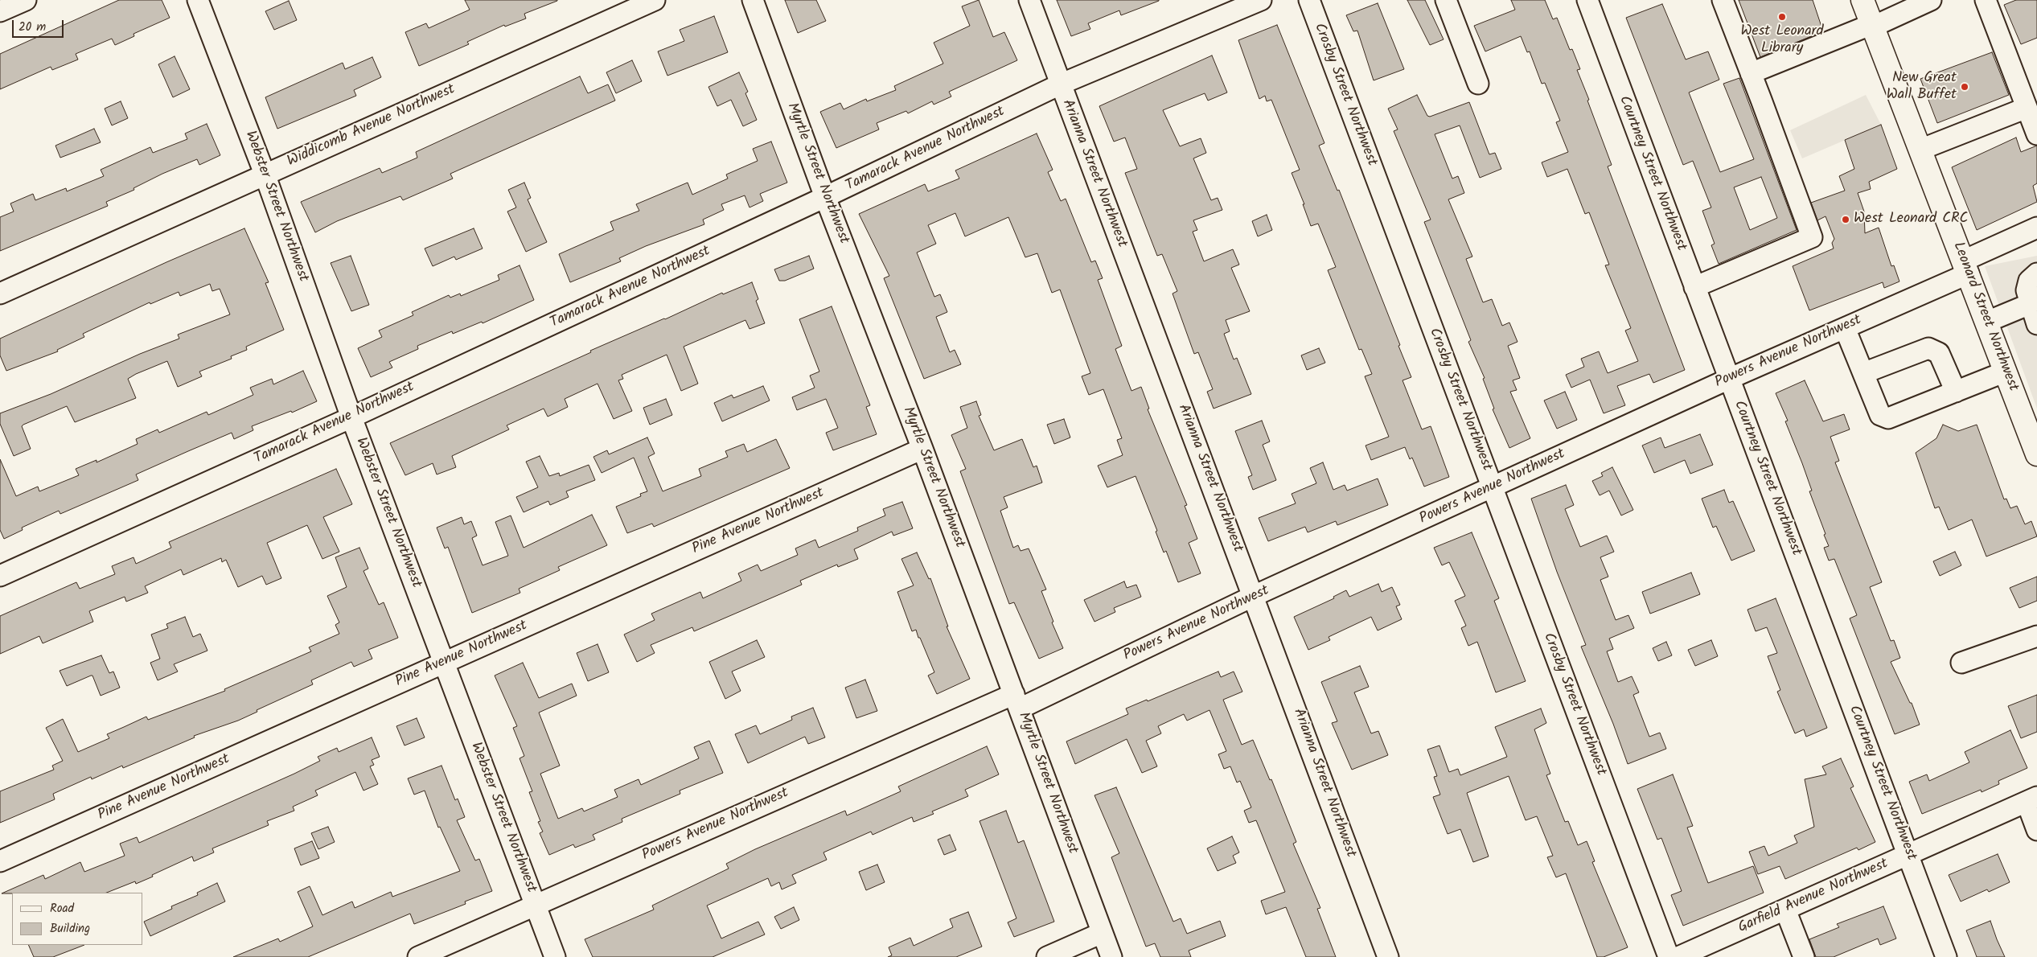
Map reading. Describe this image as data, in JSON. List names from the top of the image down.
{
  "streets": {
    "main road": ["Leonard Street Northwest"],
    "street": [
      "Crosby Street Northwest",
      "Widdicomb Avenue Northwest",
      "Tamarack Avenue Northwest",
      "Myrtle Street Northwest",
      "Arianna Street Northwest",
      "Courtney Street Northwest",
      "Webster Street Northwest",
      "Powers Avenue Northwest",
      "Pine Avenue Northwest",
      "Garfield Avenue Northwest"
    ]
  },
  "crossings": [
    ["Crosby Street Northwest", "Powers Avenue Northwest"],
    ["Widdicomb Avenue Northwest", "Webster Street Northwest"],
    ["Tamarack Avenue Northwest", "Myrtle Street Northwest"],
    ["Tamarack Avenue Northwest", "Arianna Street Northwest"],
    ["Tamarack Avenue Northwest", "Webster Street Northwest"],
    ["Myrtle Street Northwest", "Powers Avenue Northwest"],
    ["Myrtle Street Northwest", "Pine Avenue Northwest"],
    ["Arianna Street Northwest", "Powers Avenue Northwest"],
    ["Courtney Street Northwest", "Powers Avenue Northwest"],
    ["Courtney Street Northwest", "Garfield Avenue Northwest"],
    ["Webster Street Northwest", "Powers Avenue Northwest"],
    ["Webster Street Northwest", "Pine Avenue Northwest"],
    ["Leonard Street Northwest", "Powers Avenue Northwest"]
  ],
  "places": ["West Leonard Library", "New Great Wall Buffet", "West Leonard CRC"],
  "legend": ["Road", "Building"],
  "scale_bar": "20 m"
}
